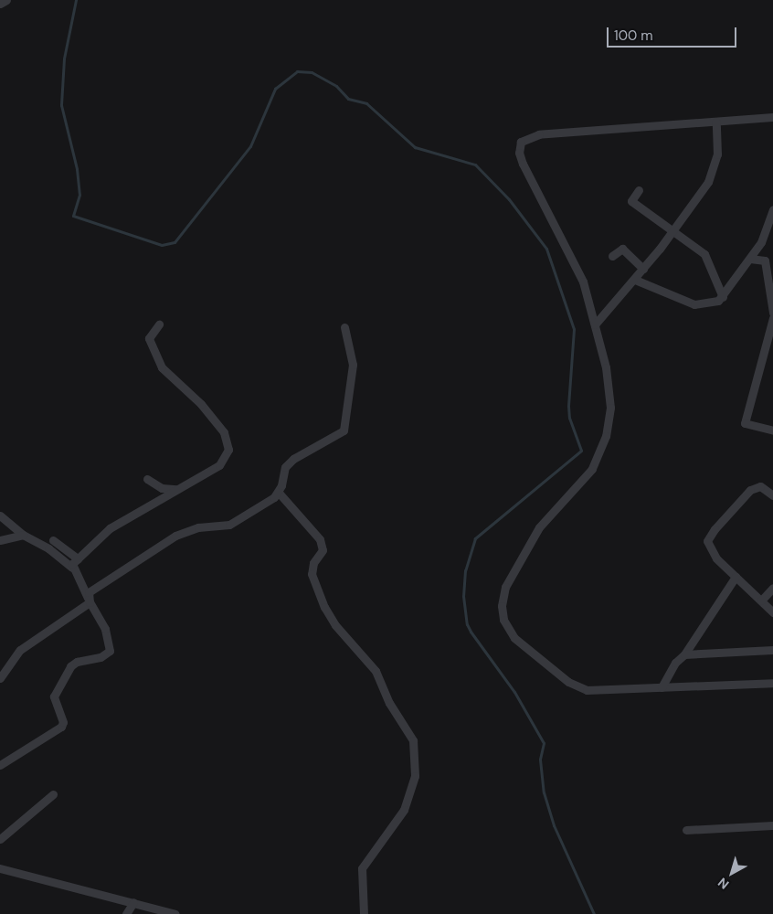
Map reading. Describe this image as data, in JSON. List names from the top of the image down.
{
  "scale_bar": "100 m",
  "north": "bottom left"
}
